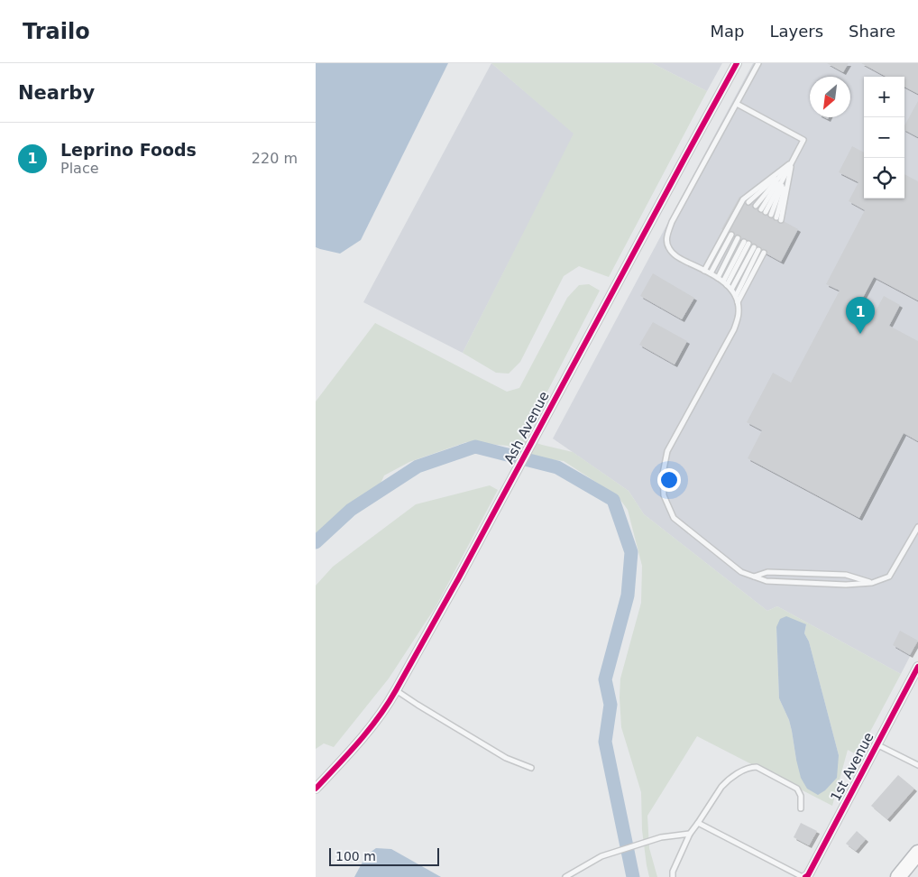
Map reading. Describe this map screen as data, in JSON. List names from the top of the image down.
{
  "streets": {
    "street": ["Ash Avenue", "1st Avenue"]
  },
  "scale_bar": "100 m",
  "north": "bottom left",
  "page": {
    "header": "Trailo",
    "nav": ["Map", "Layers", "Share"],
    "heading": "Nearby",
    "map_buttons": ["+", "−"],
    "list": [
      {
        "mark": "1",
        "name": "Leprino Foods",
        "note": "Place",
        "value": "220 m"
      }
    ],
    "pins": "1",
    "scale": "100 m"
  }
}
